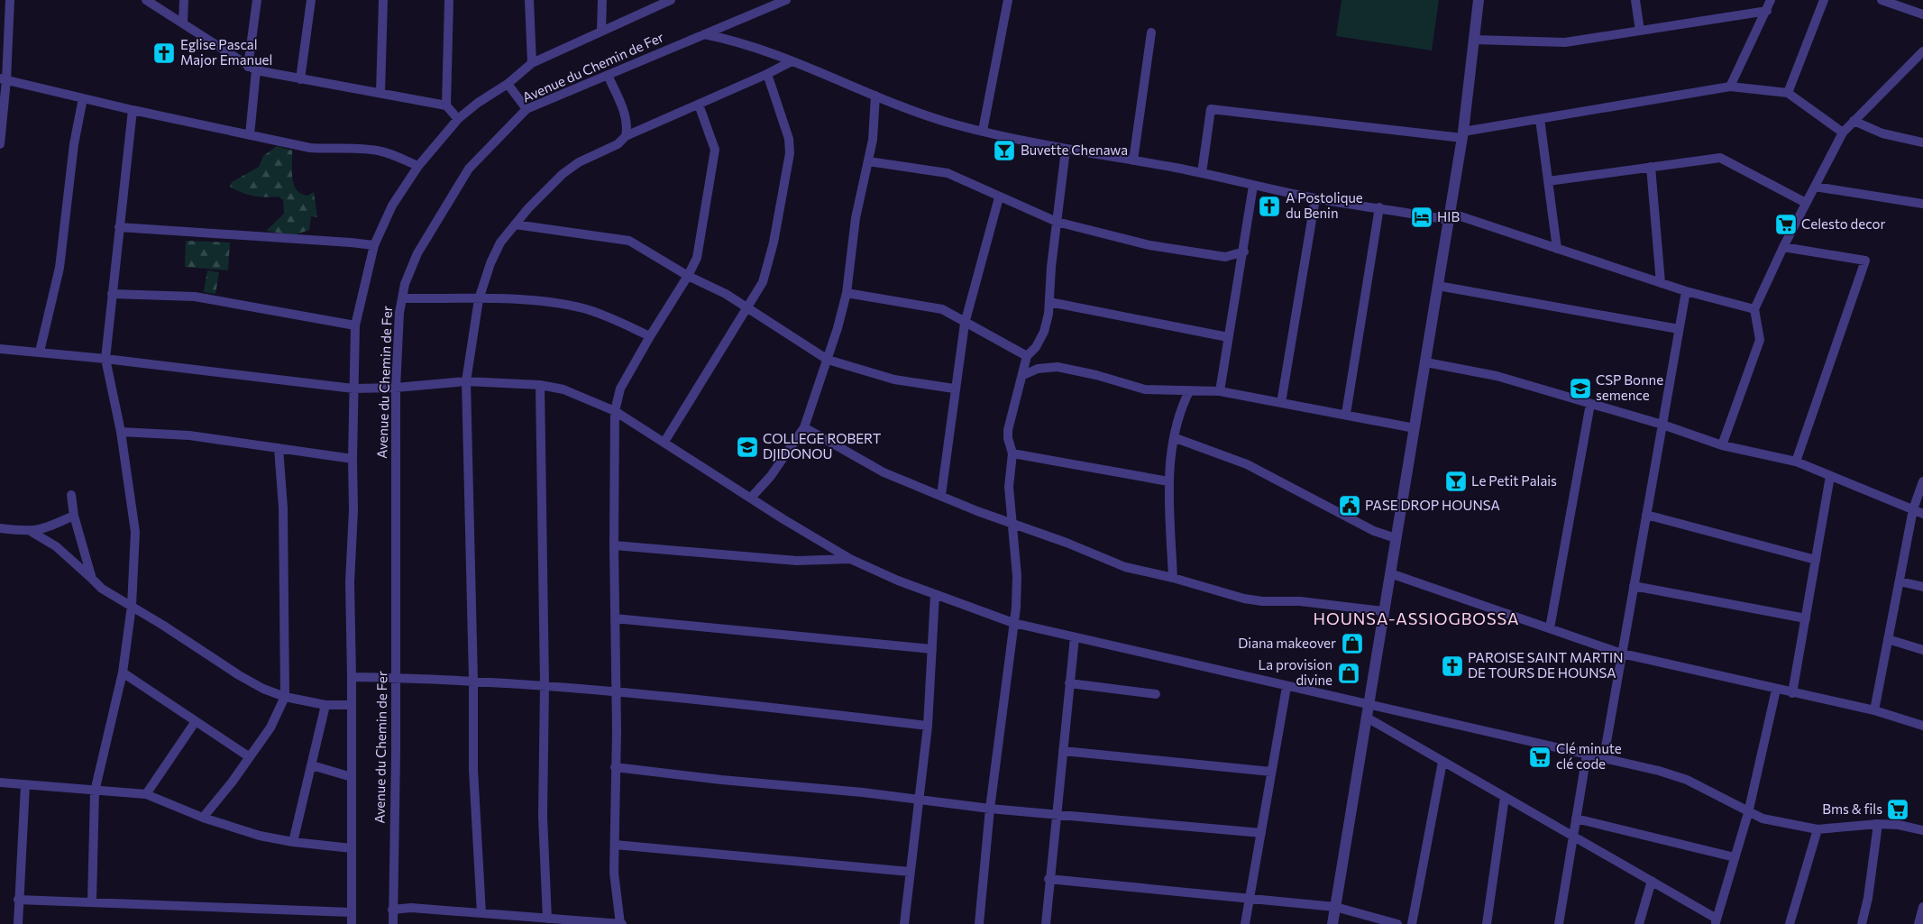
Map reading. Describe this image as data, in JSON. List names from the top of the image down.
{
  "streets": {
    "street": ["Avenue du Chemin de Fer"]
  },
  "districts": ["HOUNSA-ASSIOGBOSSA"],
  "places": {
    "church": ["Eglise Pascal Major Emanuel", "A Postolique du Benin", "PAROISE SAINT MARTIN DE TOURS DE HOUNSA"],
    "bar": ["Buvette Chenawa", "Le Petit Palais"],
    "hotel": ["HIB"],
    "supermarket": ["Celesto decor", "Clé minute clé code", "Bms & fils"],
    "school or university": ["CSP Bonne semence", "COLLEGE ROBERT DJIDONOU"],
    "public building": ["PASE DROP HOUNSA"],
    "shop": ["Diana makeover", "La provision divine"]
  }
}
